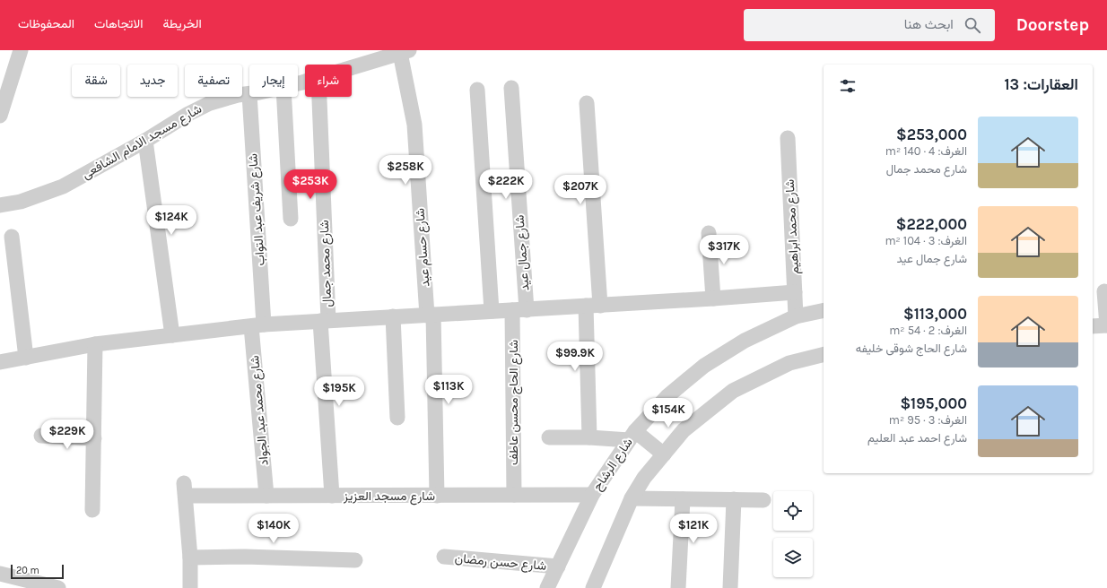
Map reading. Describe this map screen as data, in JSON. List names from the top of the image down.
{
  "streets": {
    "street": [
      "شارع مسجد الامام الشافعى",
      "شارع شريف عبد التواب",
      "شارع محمد ابراهيم",
      "شارع حسام عيد",
      "شارع جمال عيد",
      "شارع محمد جمال",
      "شارع الحاج محسن عاطف",
      "شارع محمد عبد الجواد",
      "شارع الرشاح",
      "شارع مسجد العزيز",
      "شارع حسن رمضان"
    ]
  },
  "crossings": [
    ["شارع مسجد الامام الشافعى", "شارع حسام عيد"],
    ["شارع شريف عبد التواب", "شارع محمد عبد الجواد"],
    ["شارع محمد ابراهيم", "شارع الرشاح"],
    ["شارع حسام عيد", "شارع مسجد العزيز"],
    ["شارع جمال عيد", "شارع الحاج محسن عاطف"],
    ["شارع محمد جمال", "شارع مسجد العزيز"],
    ["شارع الحاج محسن عاطف", "شارع مسجد العزيز"],
    ["شارع محمد عبد الجواد", "شارع مسجد العزيز"],
    ["شارع الرشاح", "شارع مسجد العزيز"],
    ["شارع الرشاح", "شارع حسن رمضان"]
  ],
  "scale_bar": "20 m",
  "page": {
    "header": "Doorstep",
    "search": "ابحث هنا",
    "nav": ["الخريطة", "الاتجاهات", "المحفوظات"],
    "chip": [
      "شراء",
      "إيجار",
      "تصفية",
      "جديد",
      "شقة"
    ],
    "heading": "العقارات: 13",
    "list": [
      {
        "name": "$253,000",
        "note": "الغرف: 4 · 140 m² · شارع محمد جمال"
      },
      {
        "name": "$222,000",
        "note": "الغرف: 3 · 104 m² · شارع جمال عيد"
      },
      {
        "name": "$113,000",
        "note": "الغرف: 2 · 54 m² · شارع الحاج شوقى خليفه"
      },
      {
        "name": "$195,000",
        "note": "الغرف: 3 · 95 m² · شارع احمد عبد العليم"
      }
    ],
    "price": [
      "$258K",
      "$253K",
      "$222K",
      "$207K",
      "$124K",
      "$317K",
      "$99.9K",
      "$113K",
      "$195K",
      "$154K",
      "$229K",
      "$140K",
      "$121K"
    ],
    "scale": "20 m"
  }
}
